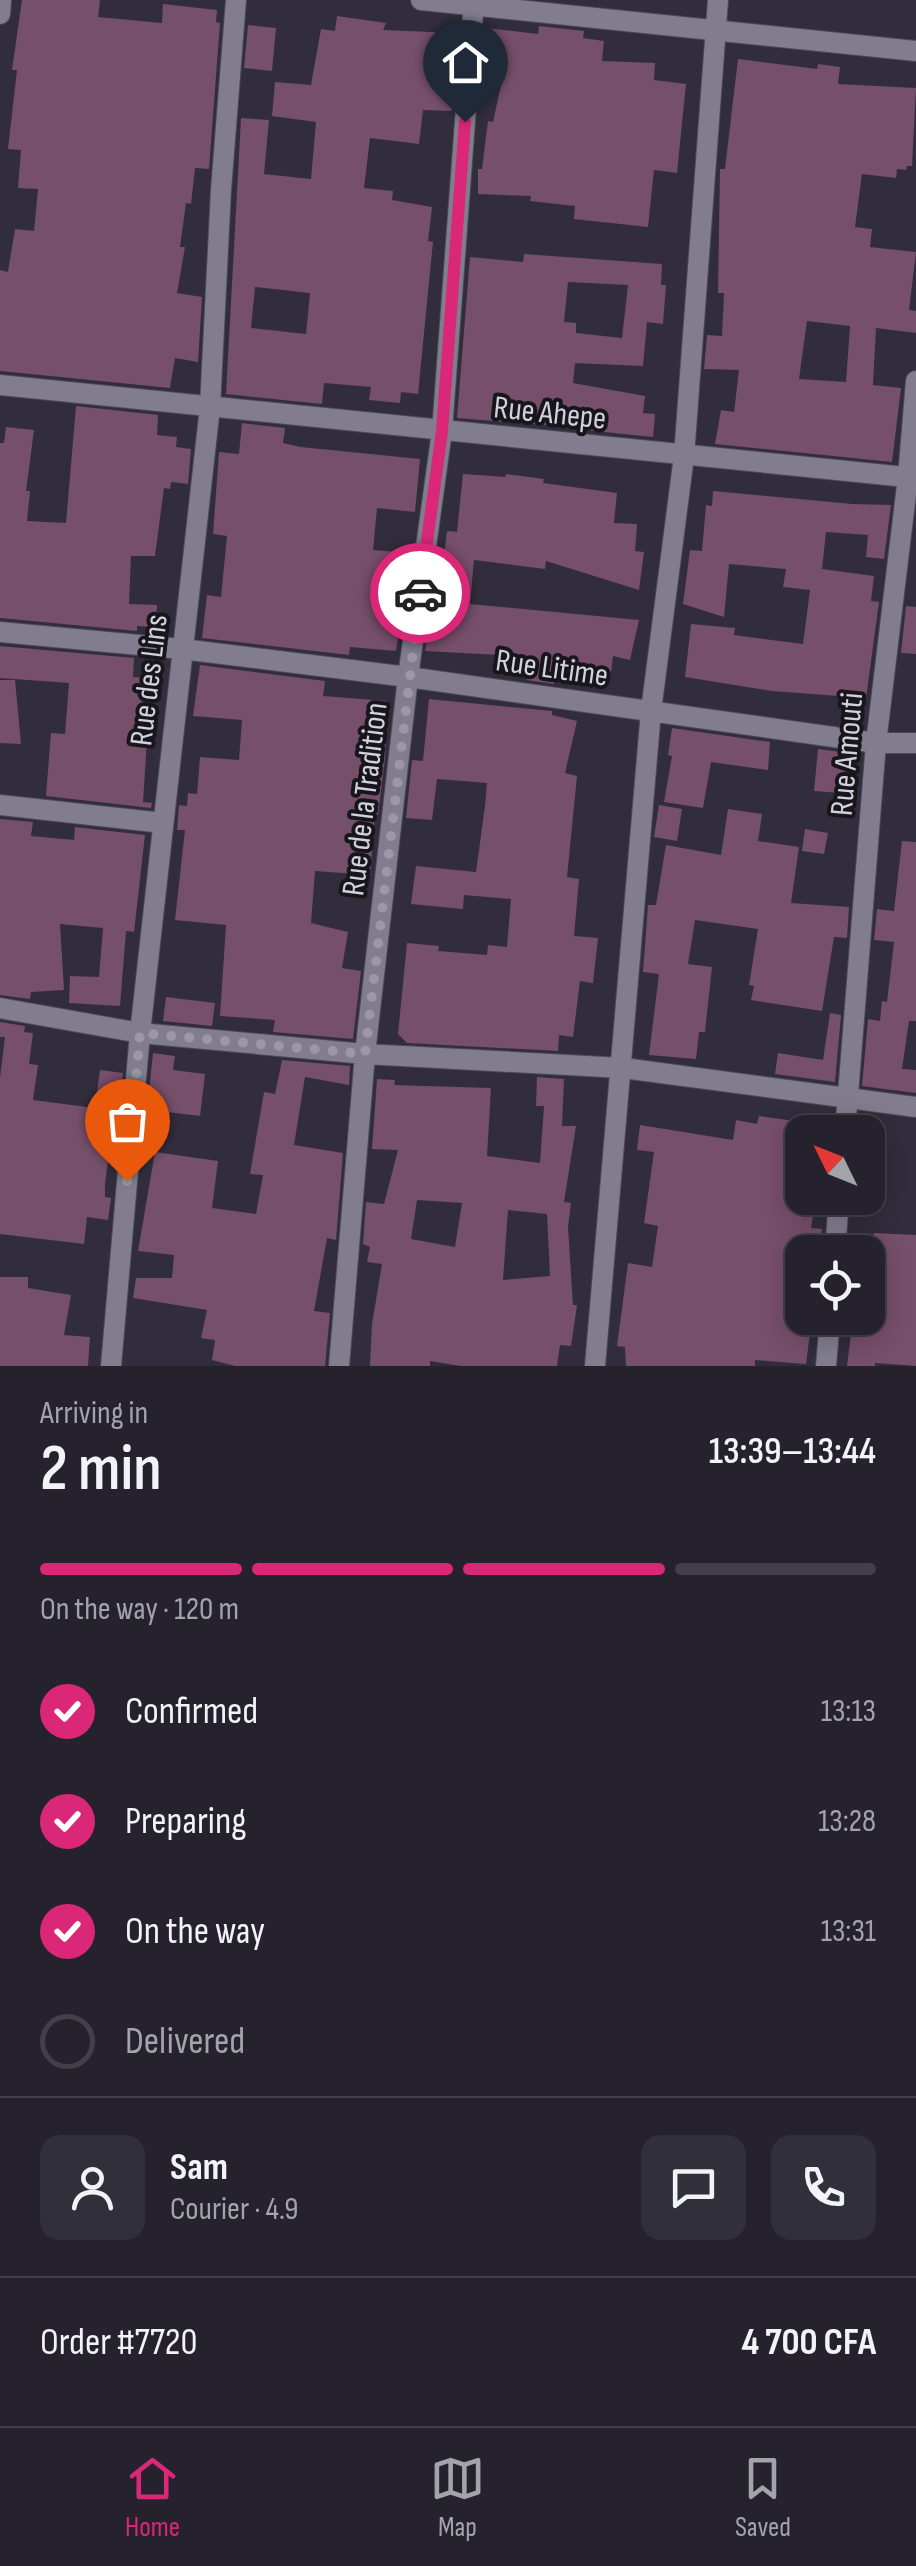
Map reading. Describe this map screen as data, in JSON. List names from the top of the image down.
{
  "streets": {
    "street": [
      "Rue Ahepe",
      "Rue Litime",
      "Rue des Lins",
      "Rue Amouti",
      "Rue de la Tradition"
    ]
  },
  "crossings": [
    ["Rue Ahepe", "Rue des Lins"],
    ["Rue Ahepe", "Rue Amouti"],
    ["Rue Ahepe", "Rue de la Tradition"],
    ["Rue Litime", "Rue des Lins"],
    ["Rue Litime", "Rue Amouti"],
    ["Rue Litime", "Rue de la Tradition"]
  ],
  "north": "top left",
  "page": {
    "heading": ["2 min", "Arriving in", "13:39–13:44"],
    "panel": [
      "Sam",
      "Courier · 4.9",
      "Order #7720",
      "4 700 CFA"
    ],
    "bar": "On the way · 120 m",
    "list": [
      ["Confirmed", "13:13"],
      ["Preparing", "13:28"],
      ["On the way", "13:31"],
      "Delivered"
    ],
    "tabs": ["Home", "Map", "Saved"]
  }
}
